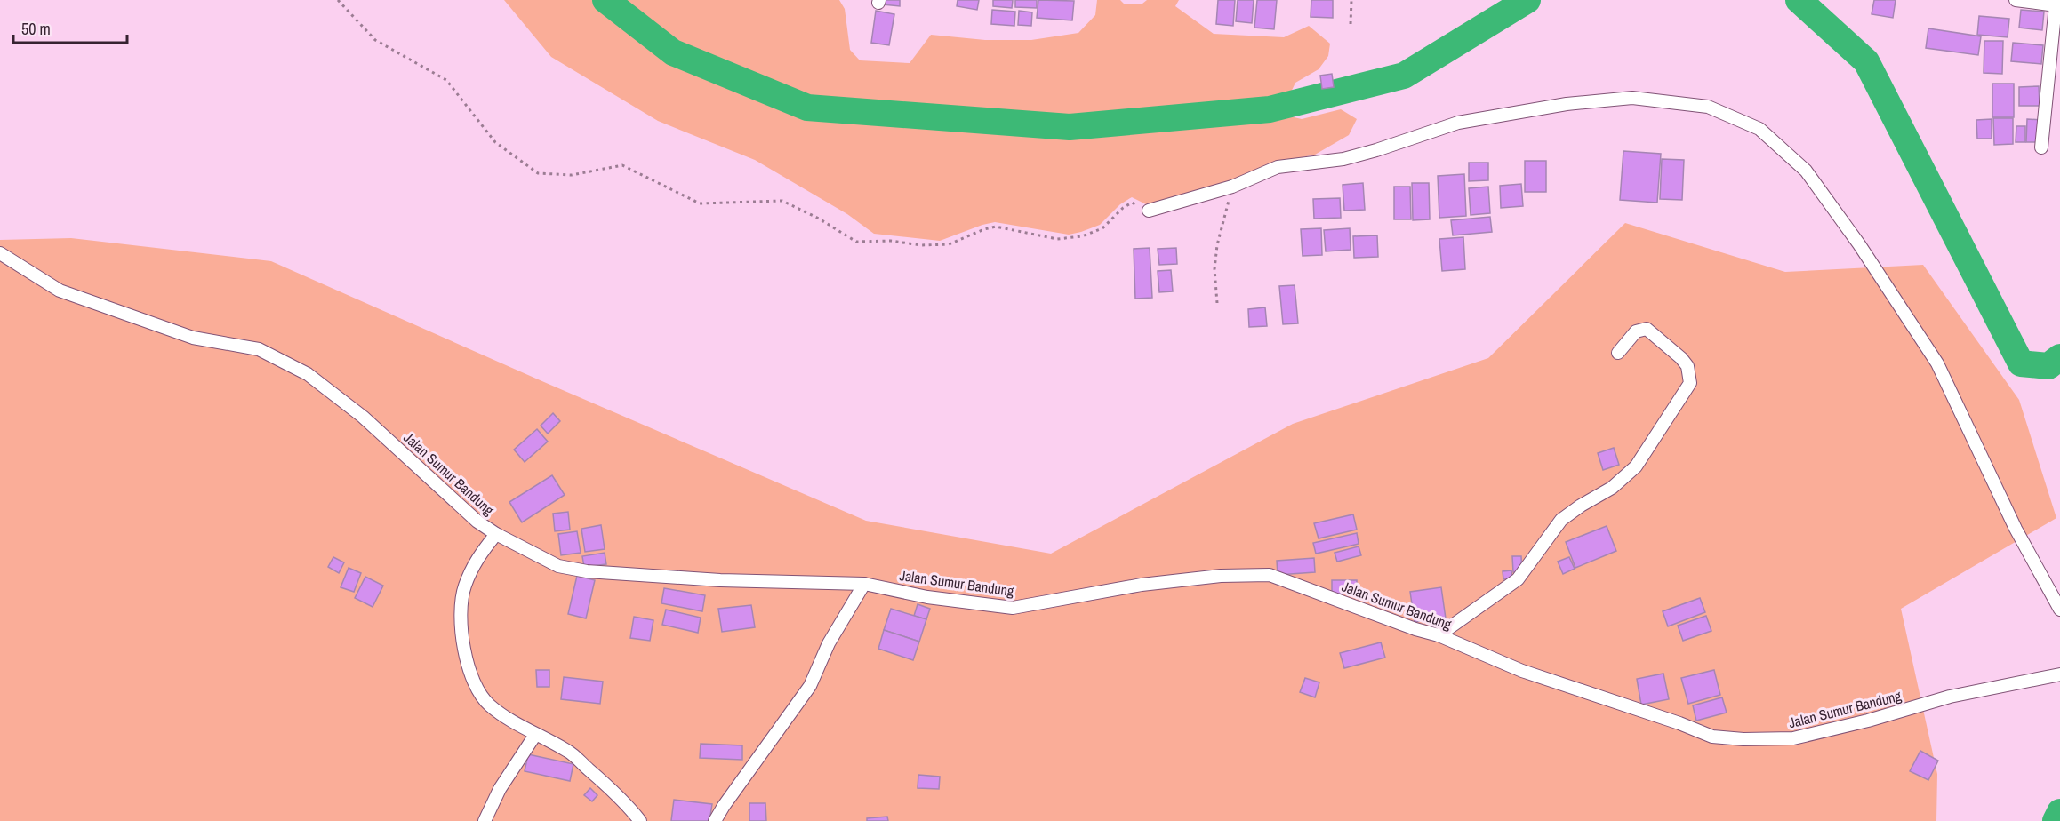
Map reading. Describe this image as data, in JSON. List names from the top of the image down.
{
  "streets": {
    "street": ["Jalan Sumur Bandung"]
  },
  "scale_bar": "50 m"
}
